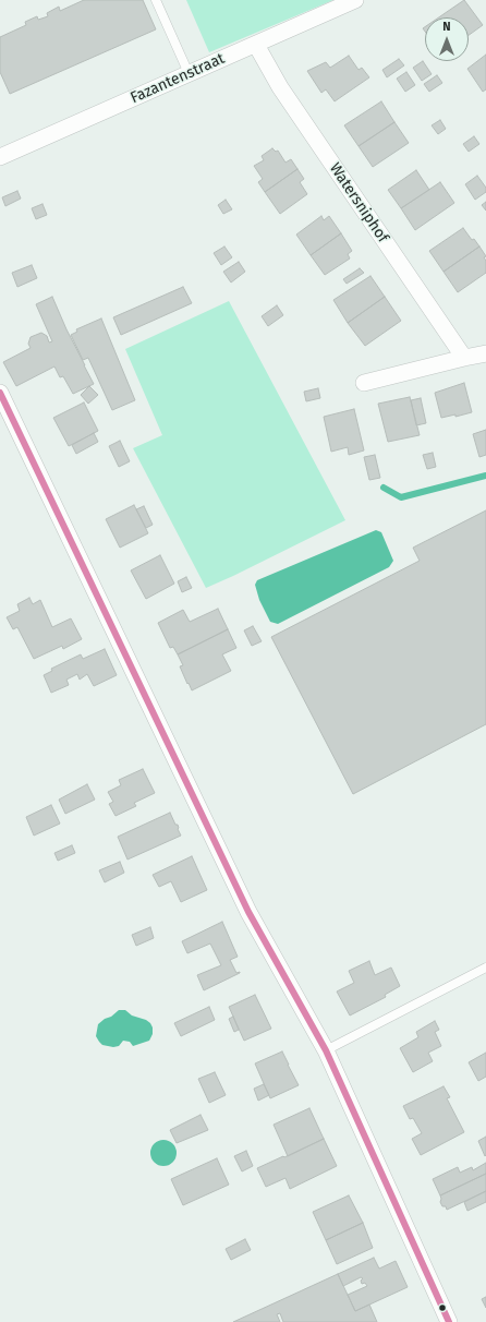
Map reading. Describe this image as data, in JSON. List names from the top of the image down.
{
  "streets": {
    "street": ["Fazantenstraat", "Watersniphof"]
  },
  "crossings": [
    ["Fazantenstraat", "Watersniphof"]
  ],
  "north": "top"
}
